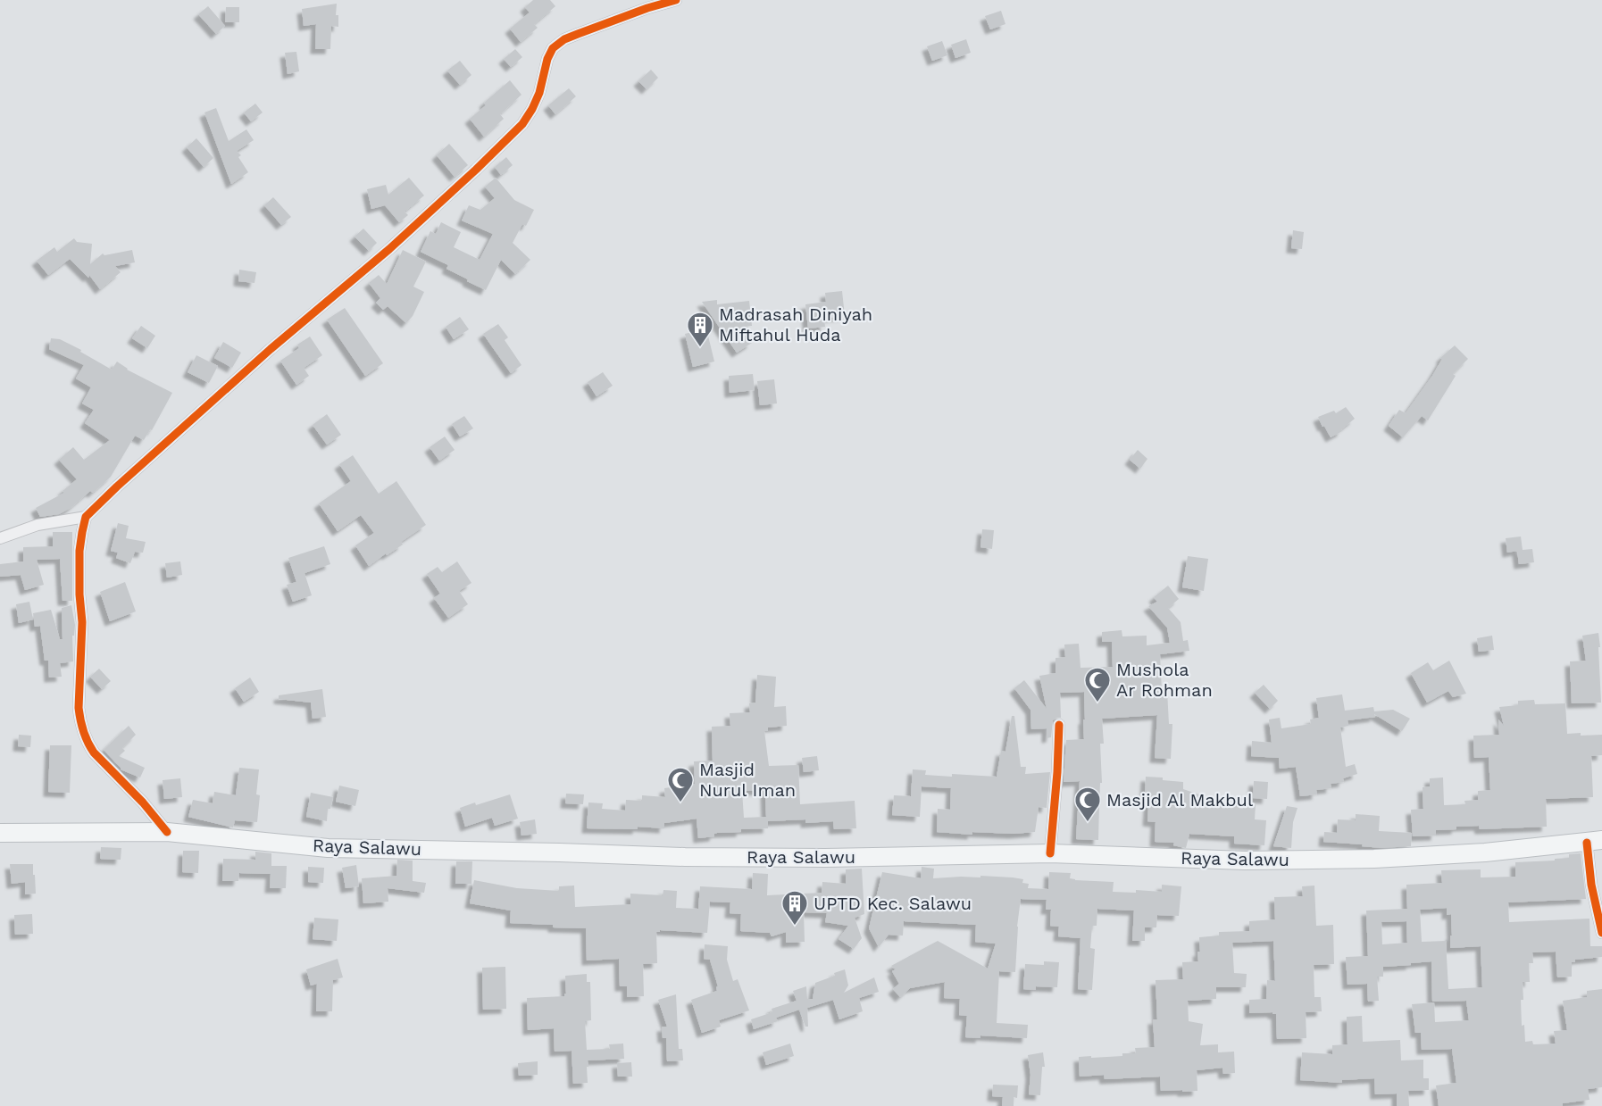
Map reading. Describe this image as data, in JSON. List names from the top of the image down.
{
  "streets": {
    "main road": ["Raya Salawu"]
  },
  "places": {
    "building": ["Madrasah Diniyah Miftahul Huda", "UPTD Kec. Salawu"],
    "mosque": ["Mushola Ar Rohman", "Masjid Nurul Iman", "Masjid Al Makbul"]
  }
}
